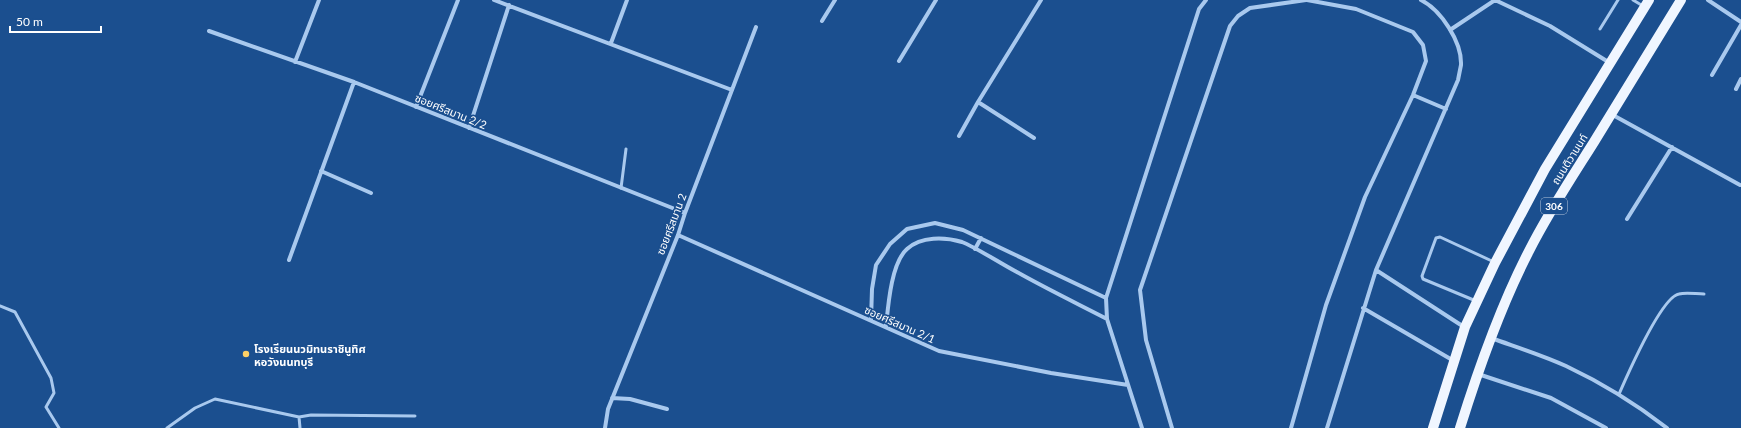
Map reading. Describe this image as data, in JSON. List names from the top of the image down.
{
  "streets": {
    "main road": ["ถนนติวานนท์", "306"],
    "street": ["ซอยศรีสมาน 2/2", "ซอยศรีสมาน 2", "ซอยศรีสมาน 2/1"]
  },
  "crossings": [
    ["ซอยศรีสมาน 2/2", "ซอยศรีสมาน 2"],
    ["ซอยศรีสมาน 2", "ซอยศรีสมาน 2/1"]
  ],
  "places": ["โรงเรียนนวมิทนราชินูทิศ หอวังนนทบุรี"],
  "scale_bar": "50 m"
}
